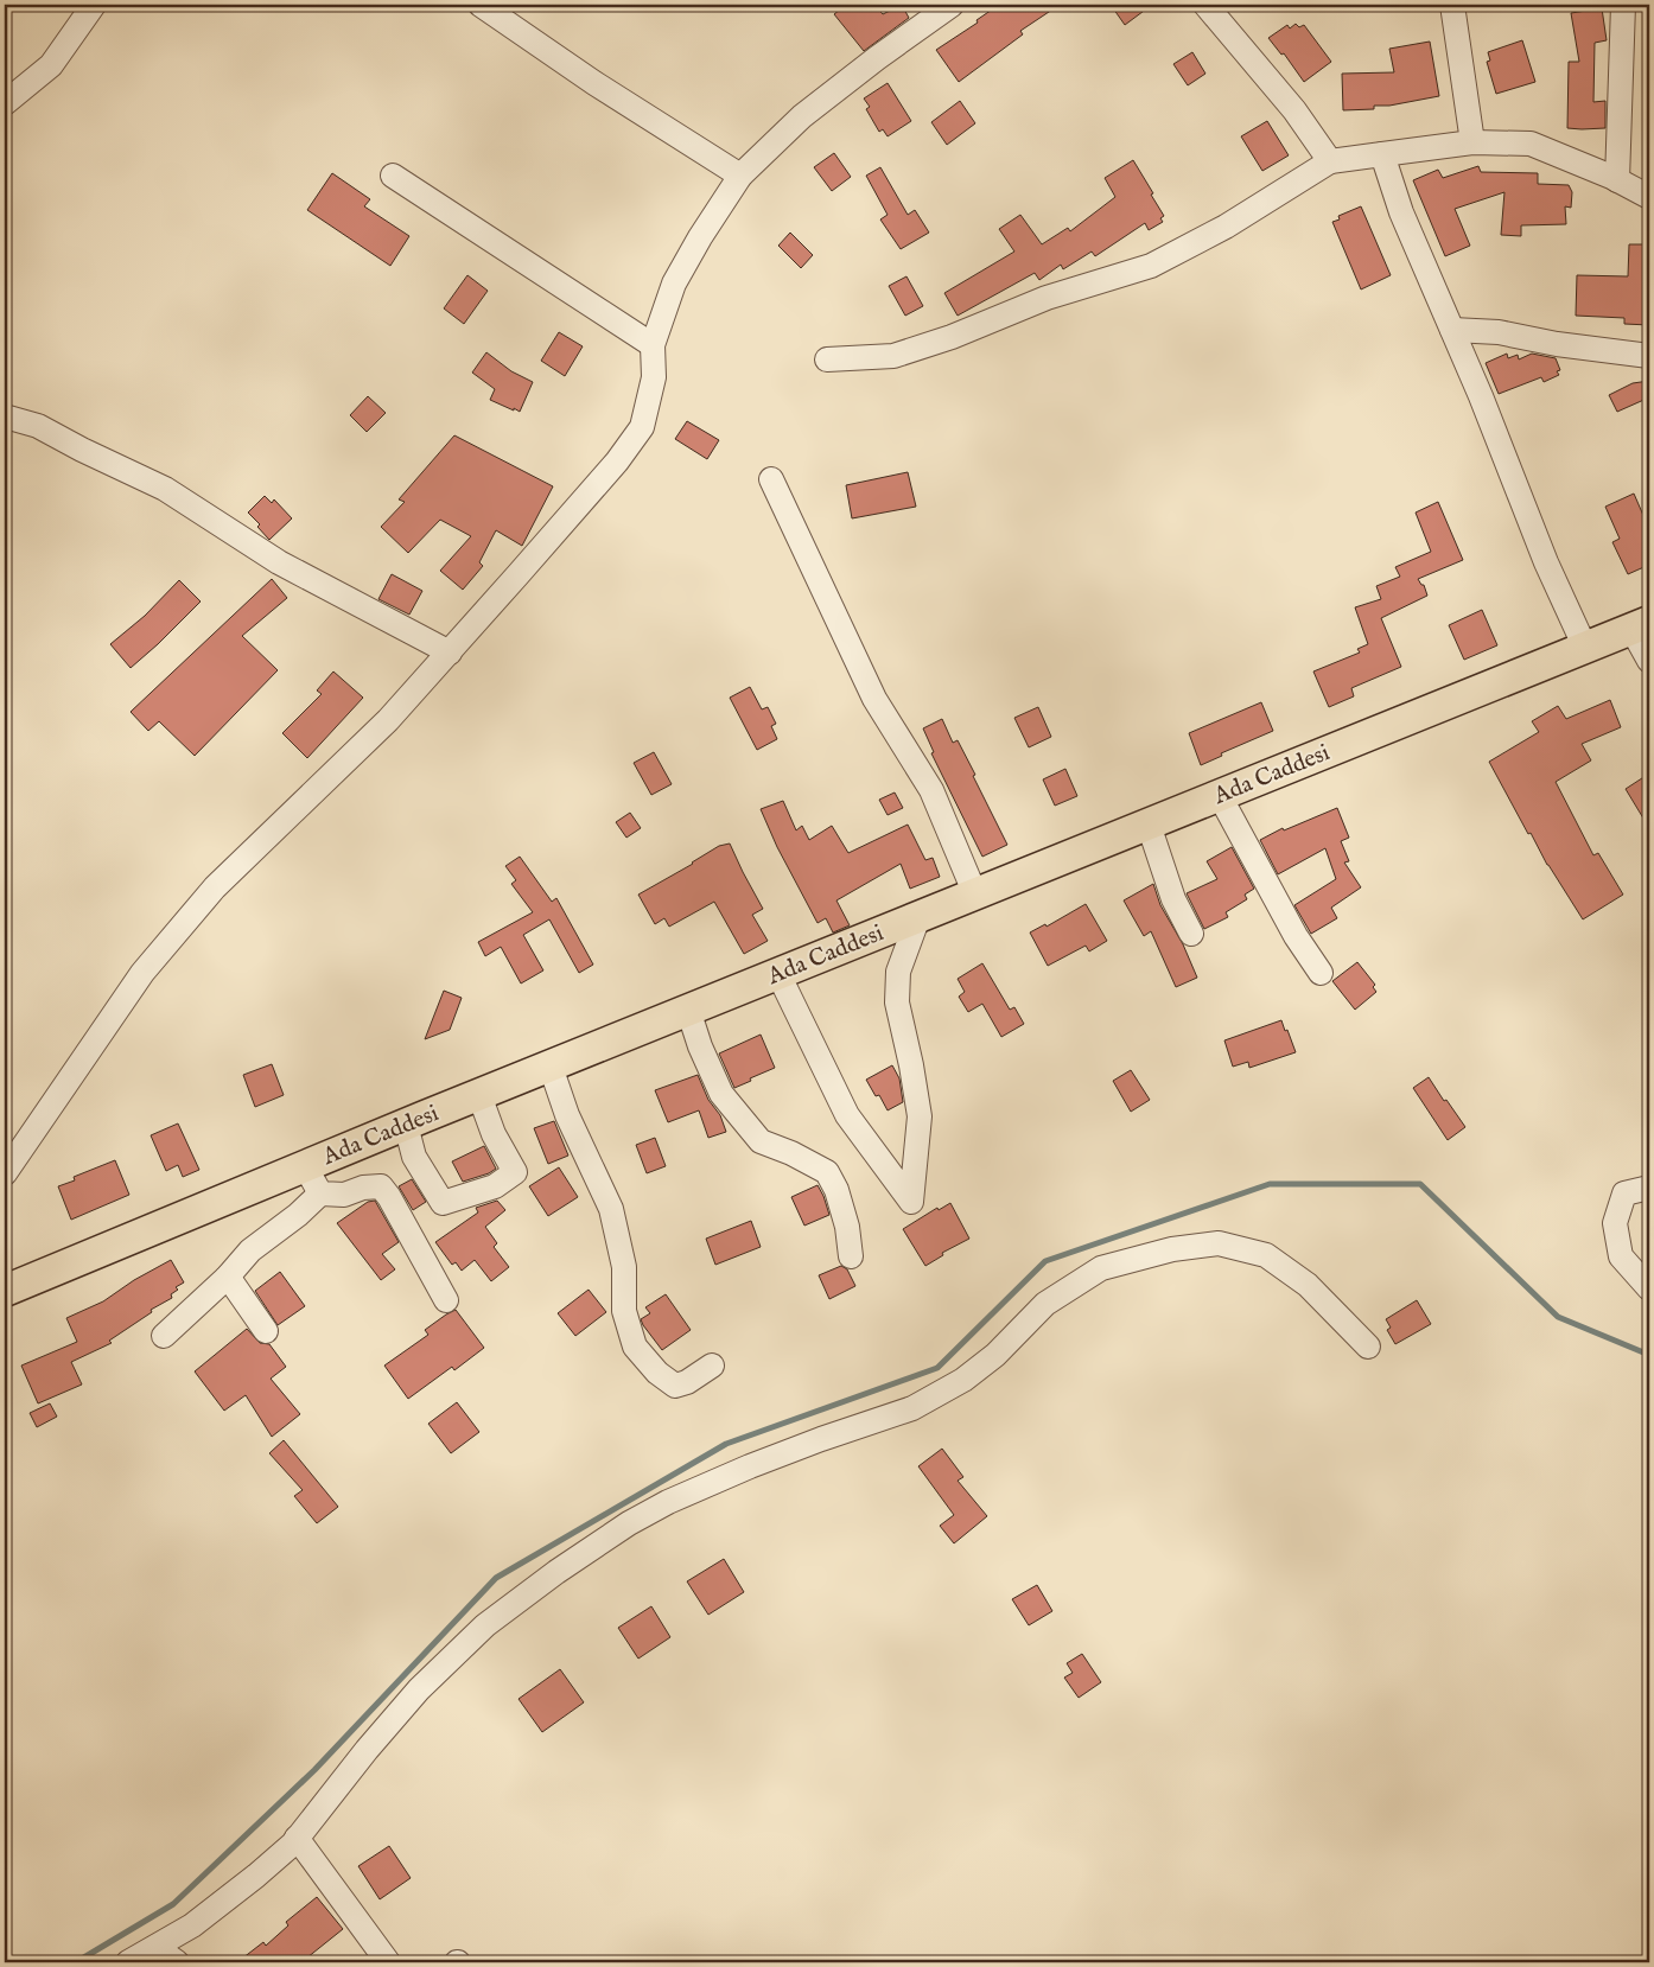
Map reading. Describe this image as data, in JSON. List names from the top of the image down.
{
  "streets": {
    "main road": ["Ada Caddesi"]
  }
}
